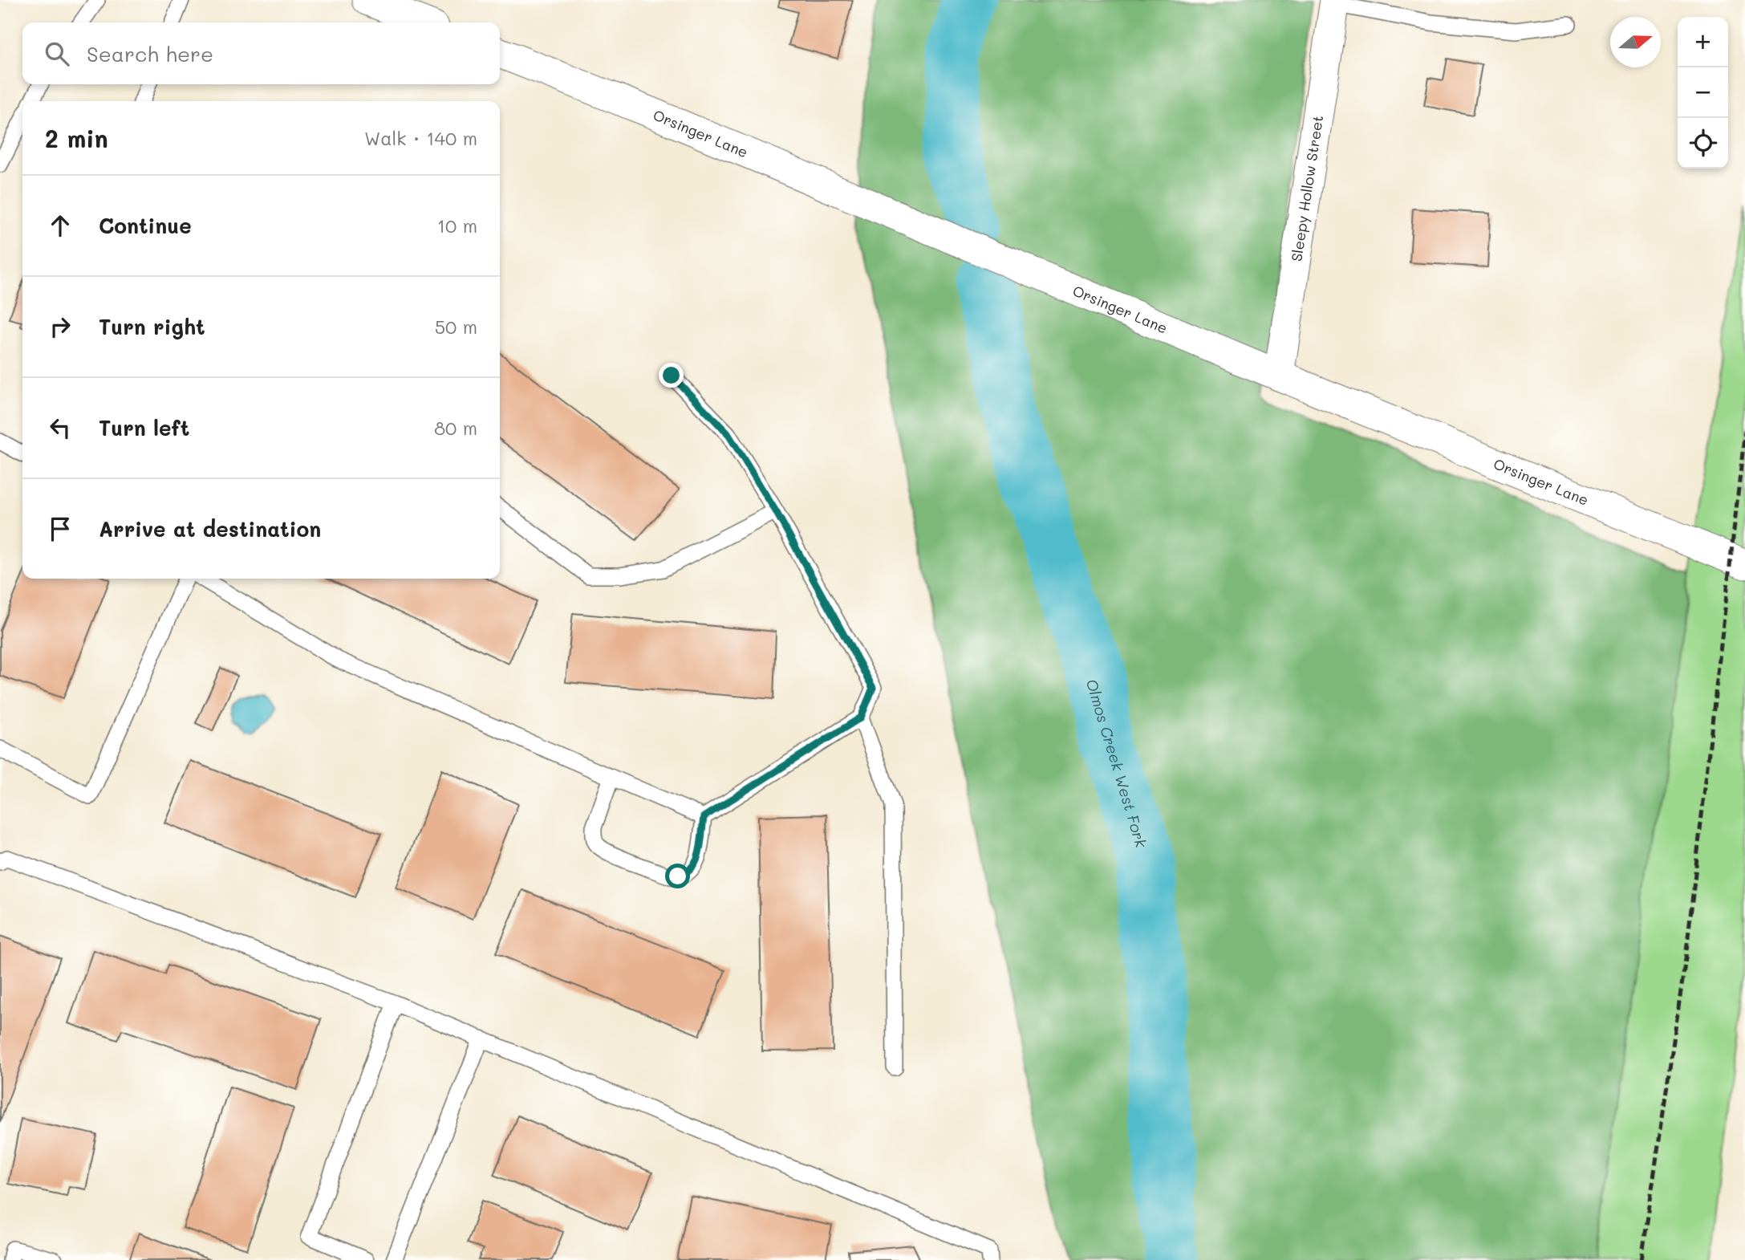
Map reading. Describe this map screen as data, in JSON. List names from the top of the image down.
{
  "streets": {
    "street": ["Orsinger Lane", "Sleepy Hollow Street"]
  },
  "crossings": [
    ["Orsinger Lane", "Sleepy Hollow Street"]
  ],
  "water": ["Olmos Creek West Fork"],
  "north": "right",
  "page": {
    "map_buttons": ["+", "−"],
    "search": "Search here",
    "heading": ["2 min", "Walk · 140 m"],
    "list": [
      ["Continue", "10 m"],
      ["Turn right", "50 m"],
      ["Turn left", "80 m"],
      "Arrive at destination"
    ]
  }
}
